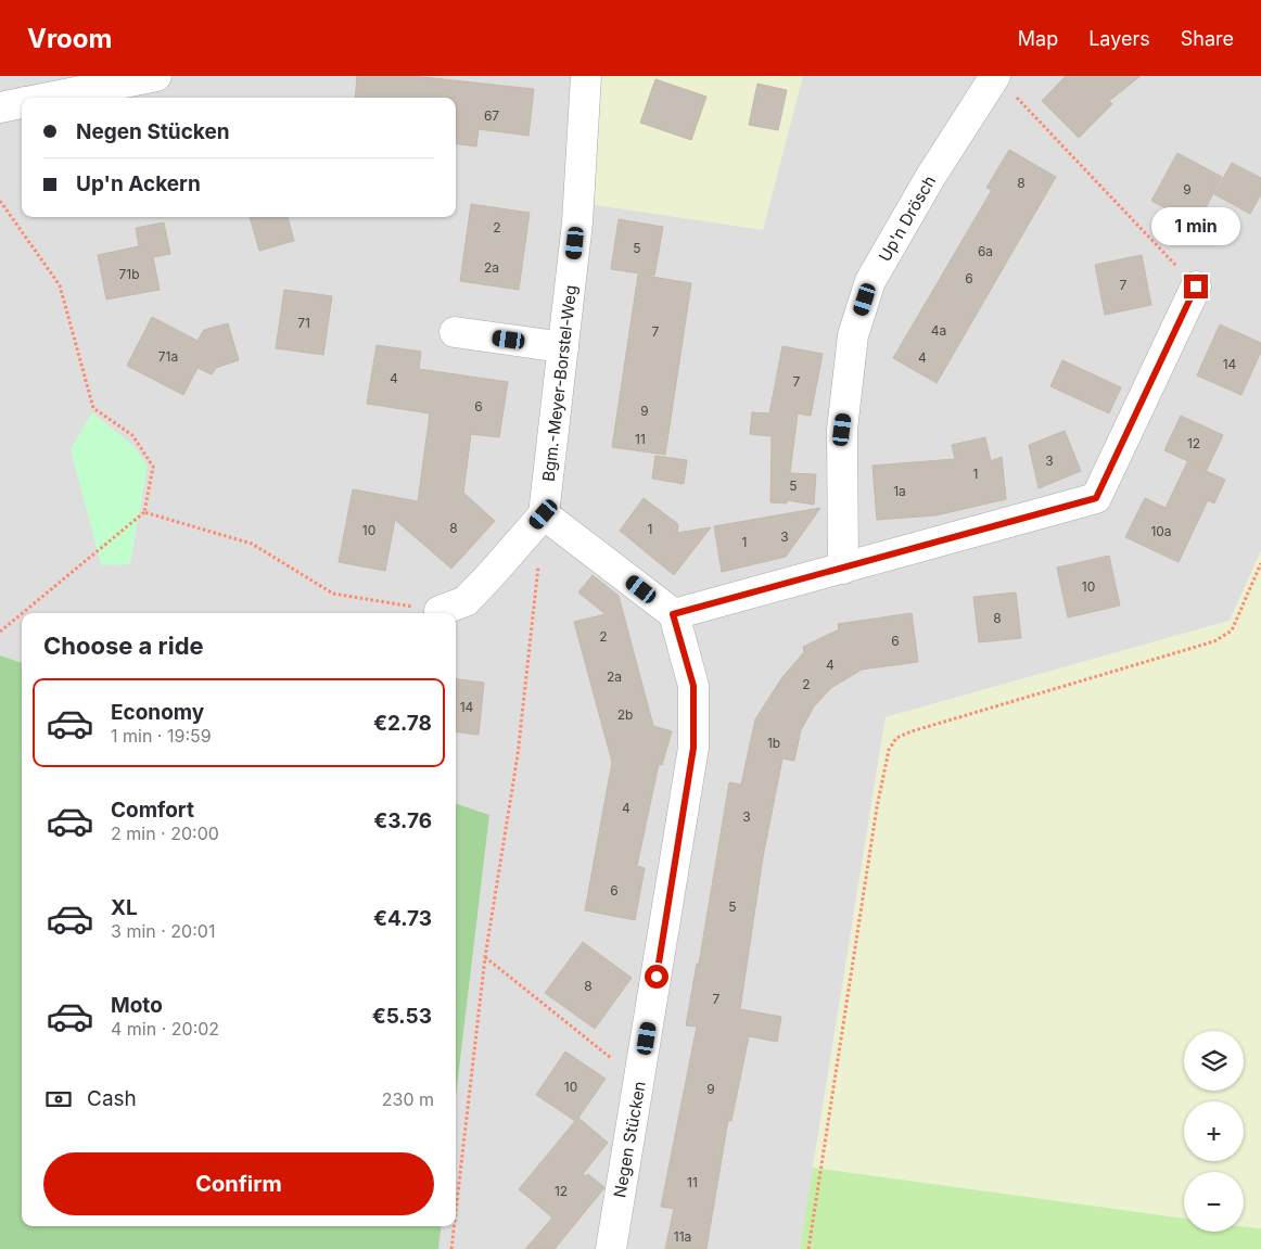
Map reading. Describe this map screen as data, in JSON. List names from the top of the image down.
{
  "streets": {
    "street": ["Up'n Drösch", "Bgm.-Meyer-Borstel-Weg", "Negen Stücken"]
  },
  "house_numbers": [
    "67",
    "8",
    "9",
    "2",
    "5",
    "6a",
    "2a",
    "71b",
    "6",
    "7",
    "71",
    "4a",
    "7",
    "71a",
    "4",
    "14",
    "4",
    "7",
    "6",
    "9",
    "11",
    "12",
    "3",
    "1",
    "5",
    "1a",
    "8",
    "1",
    "10",
    "10a",
    "3",
    "1",
    "10",
    "8",
    "2",
    "6",
    "4",
    "2a",
    "2",
    "14",
    "2b",
    "1b",
    "4",
    "3",
    "6",
    "5",
    "8",
    "7",
    "10",
    "9",
    "11",
    "12",
    "11a"
  ],
  "page": {
    "header": "Vroom",
    "nav": ["Map", "Layers", "Share"],
    "banner": ["Negen Stücken", "Up'n Ackern"],
    "bubble": "1 min",
    "heading": "Choose a ride",
    "list": [
      {
        "name": "Economy",
        "note": "1 min · 19:59",
        "value": "€2.78"
      },
      {
        "name": "Comfort",
        "note": "2 min · 20:00",
        "value": "€3.76"
      },
      {
        "name": "XL",
        "note": "3 min · 20:01",
        "value": "€4.73"
      },
      {
        "name": "Moto",
        "note": "4 min · 20:02",
        "value": "€5.53"
      }
    ],
    "map_buttons": ["+", "−"],
    "pay": ["Cash", "230 m"],
    "buttons": "Confirm"
  }
}
